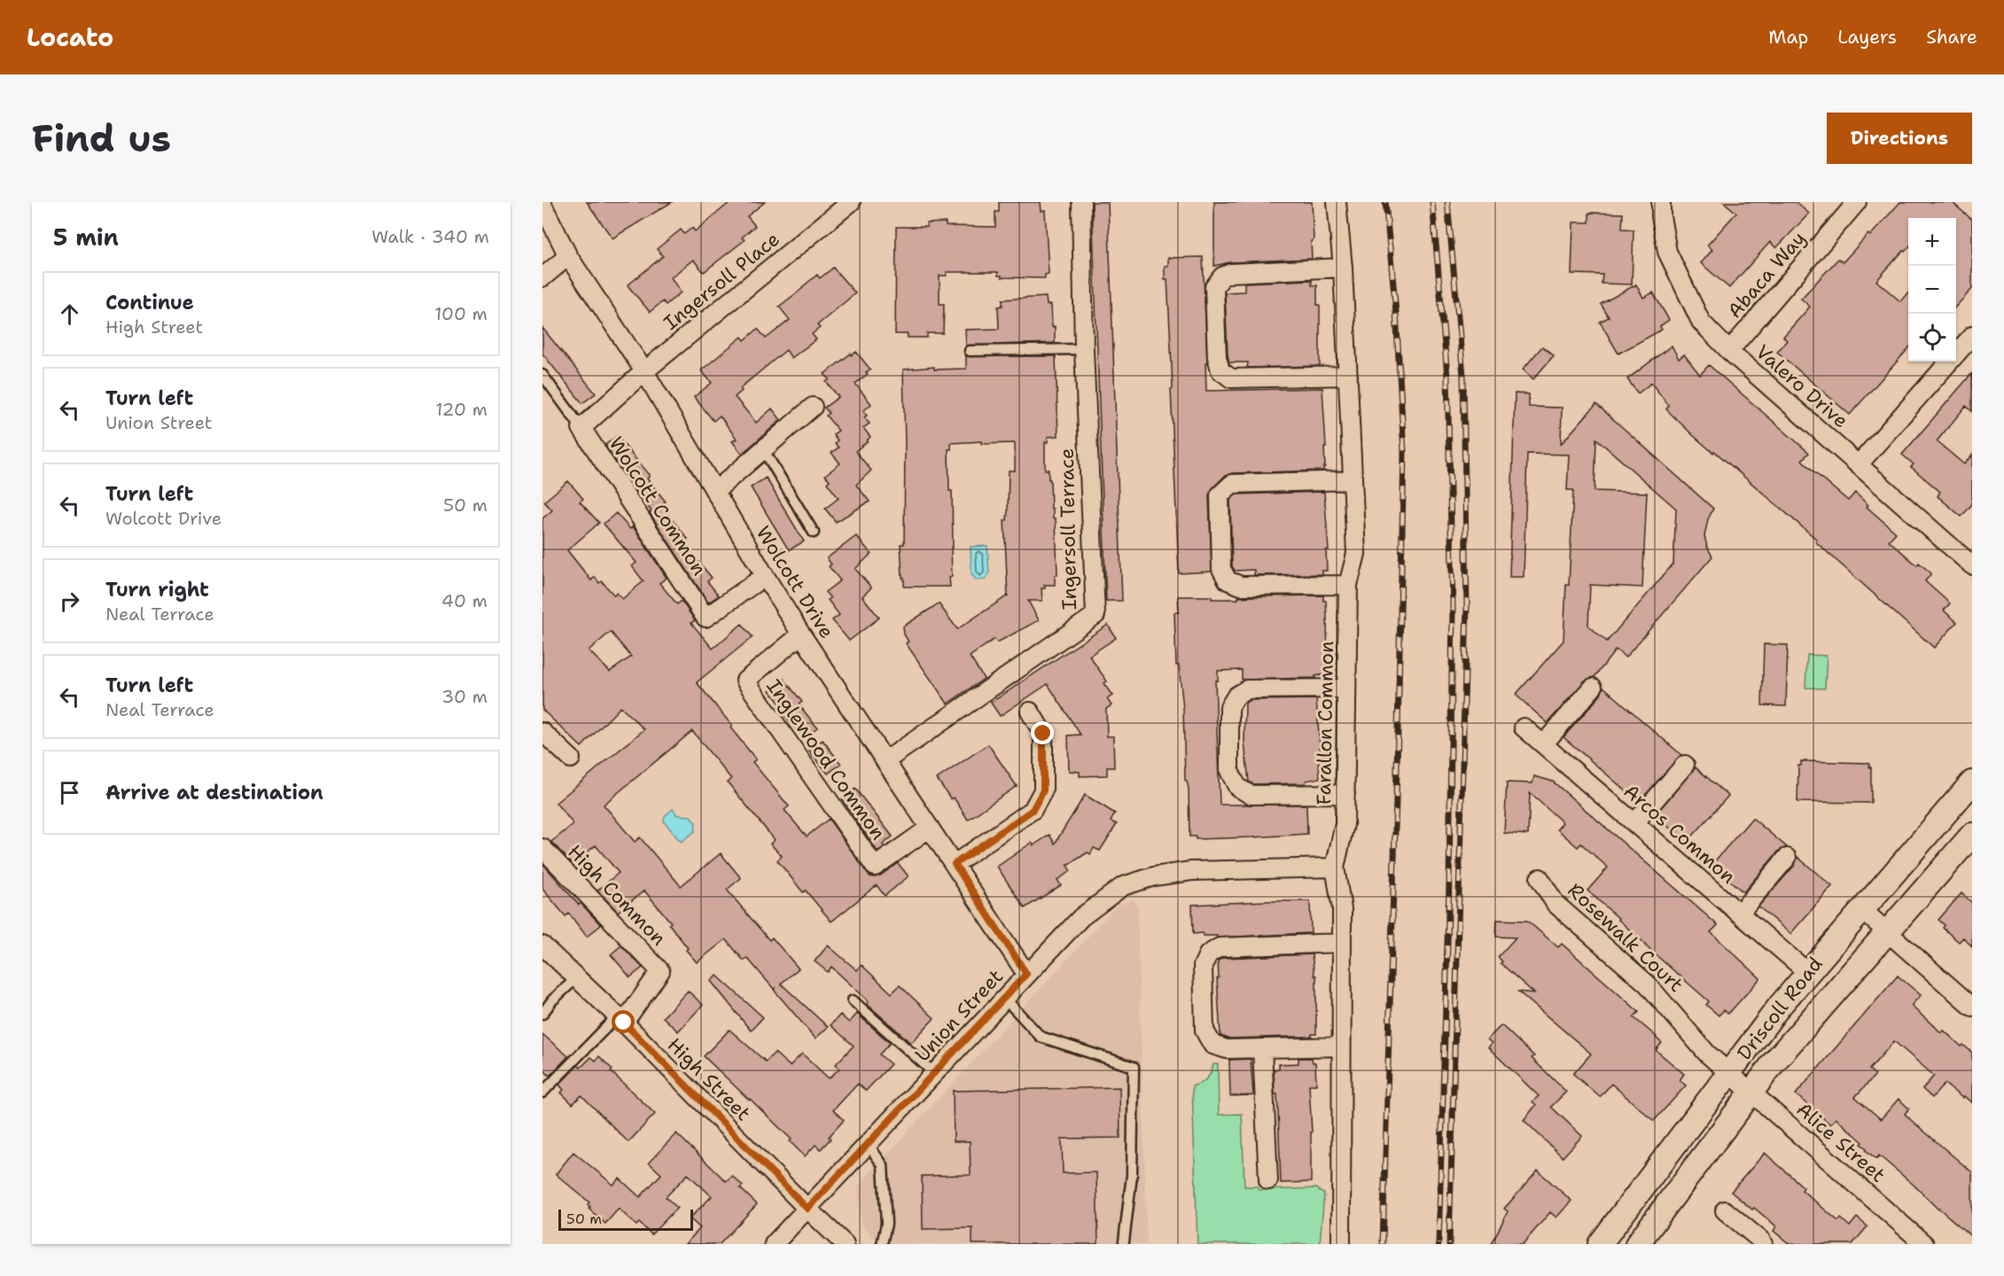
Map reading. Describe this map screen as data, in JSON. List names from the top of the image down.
{
  "streets": {
    "street": [
      "Abaca Way",
      "Ingersoll Place",
      "Valero Drive",
      "Wolcott Common",
      "Ingersoll Terrace",
      "Wolcott Drive",
      "Farallon Common",
      "Inglewood Common",
      "Arcos Common",
      "High Common",
      "Rosewalk Court",
      "Driscoll Road",
      "Union Street",
      "High Street",
      "Alice Street"
    ]
  },
  "crossings": [
    ["Abaca Way", "Valero Drive"],
    ["Ingersoll Place", "Wolcott Common"],
    ["Ingersoll Place", "Wolcott Drive"],
    ["Wolcott Common", "Wolcott Drive"],
    ["Ingersoll Terrace", "Wolcott Drive"],
    ["Wolcott Drive", "Inglewood Common"],
    ["Wolcott Drive", "Union Street"],
    ["Farallon Common", "Union Street"],
    ["Arcos Common", "Driscoll Road"],
    ["High Common", "High Street"],
    ["Rosewalk Court", "Driscoll Road"],
    ["Rosewalk Court", "Alice Street"],
    ["Driscoll Road", "Alice Street"],
    ["Union Street", "High Street"]
  ],
  "scale_bar": "50 m",
  "page": {
    "header": "Locato",
    "nav": ["Map", "Layers", "Share"],
    "buttons": "Directions",
    "title": "Find us",
    "heading": ["5 min", "Walk · 340 m"],
    "map_buttons": ["+", "−"],
    "list": [
      ["Continue", "High Street", "100 m"],
      ["Turn left", "Union Street", "120 m"],
      ["Turn left", "Wolcott Drive", "50 m"],
      ["Turn right", "Neal Terrace", "40 m"],
      ["Turn left", "Neal Terrace", "30 m"],
      "Arrive at destination"
    ],
    "scale": "50 m"
  }
}
